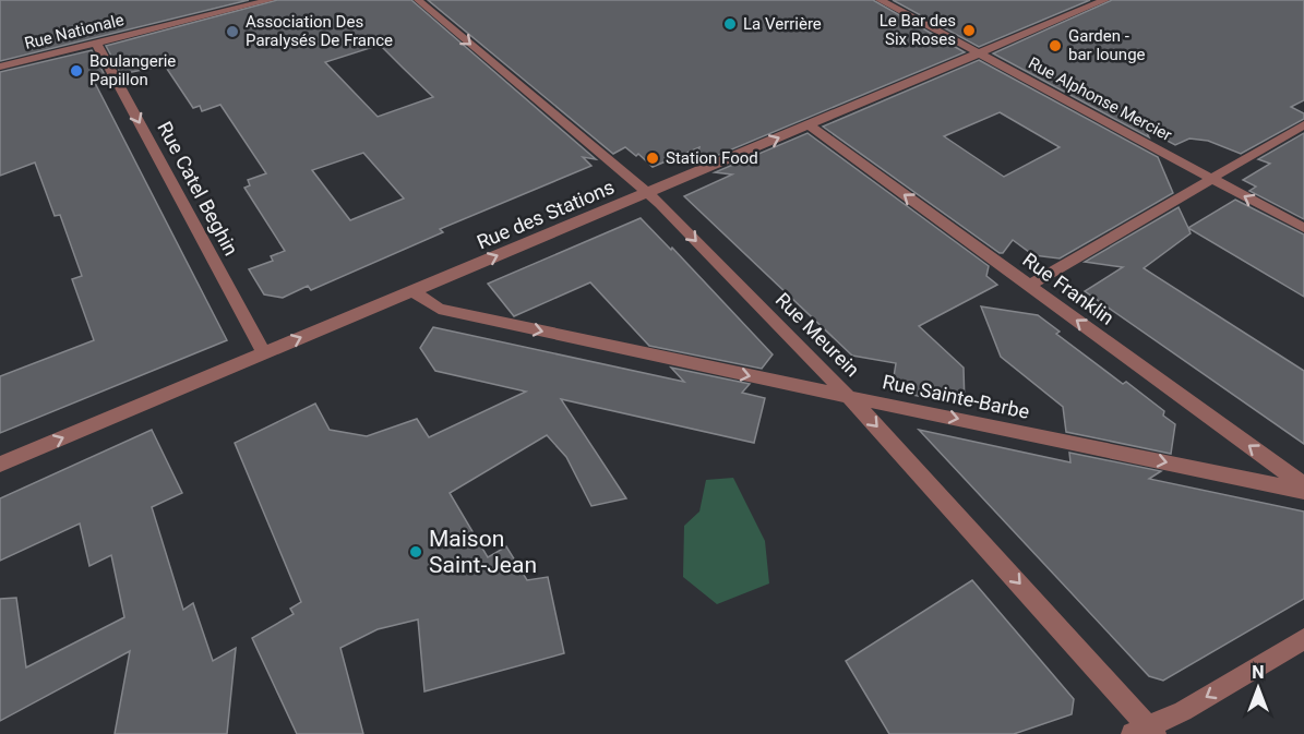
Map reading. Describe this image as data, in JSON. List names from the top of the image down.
{
  "streets": {
    "street": [
      "Rue Nationale",
      "Rue Alphonse Mercier",
      "Rue Catel Beghin",
      "Rue des Stations",
      "Rue Franklin",
      "Rue Meurein",
      "Rue Sainte-Barbe"
    ]
  },
  "crossings": [
    ["Rue Nationale", "Rue Catel Beghin"],
    ["Rue Alphonse Mercier", "Rue des Stations"],
    ["Rue Catel Beghin", "Rue des Stations"],
    ["Rue des Stations", "Rue Franklin"],
    ["Rue des Stations", "Rue Meurein"],
    ["Rue des Stations", "Rue Sainte-Barbe"],
    ["Rue Meurein", "Rue Sainte-Barbe"]
  ],
  "one_way": [
    "Rue Catel Beghin",
    "Rue des Stations",
    "Rue Franklin",
    "Rue Meurein",
    "Rue Sainte-Barbe"
  ],
  "places": [
    "La Verrière",
    "Le Bar des Six Roses",
    "Association Des Paralysés De France",
    "Garden - bar lounge",
    "Boulangerie Papillon",
    "Station Food",
    "Maison Saint-Jean"
  ],
  "north": "top"
}
